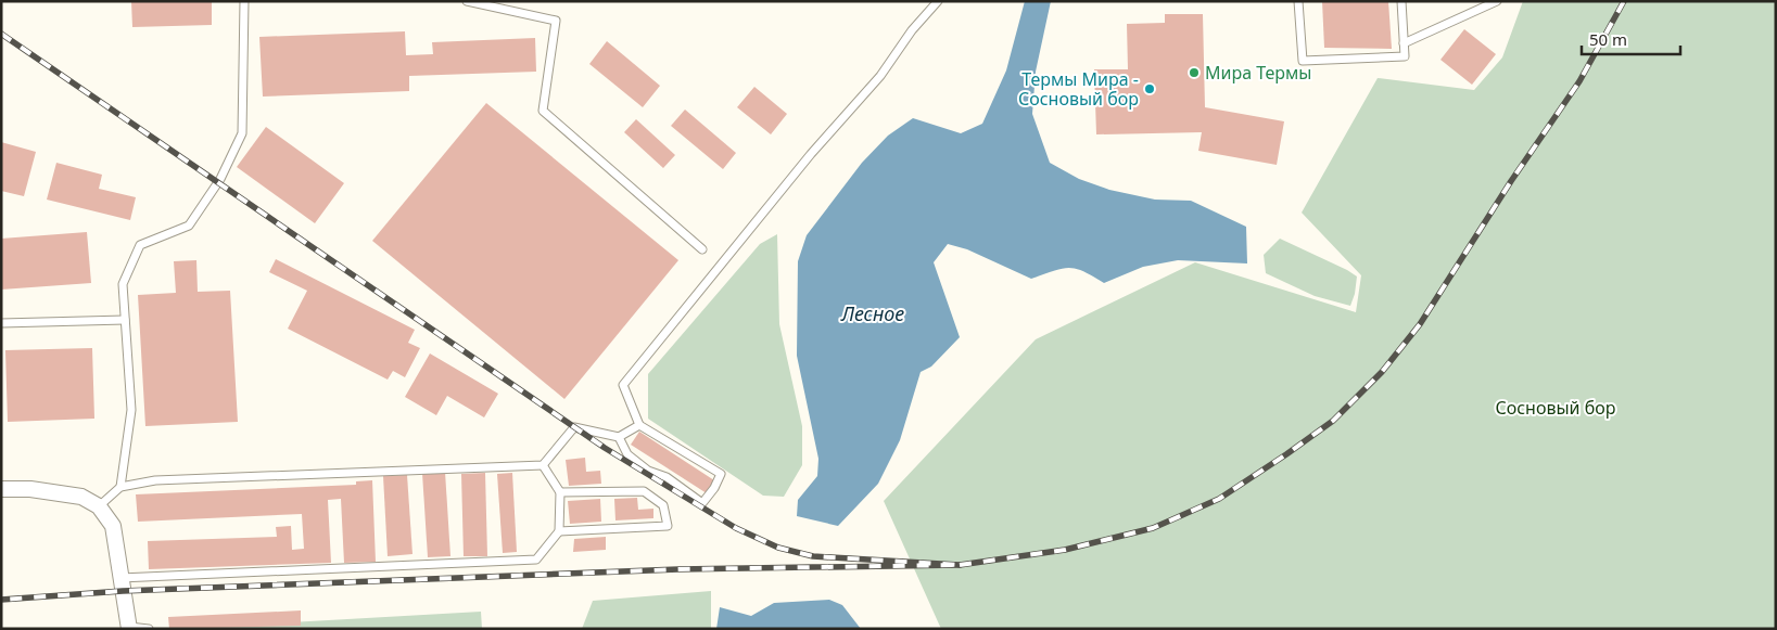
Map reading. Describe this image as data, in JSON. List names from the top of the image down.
{
  "water": ["Лесное"],
  "parks": ["Сосновый бор"],
  "places": ["Мира Термы", "Термы Мира - Сосновый бор"],
  "scale_bar": "50 m"
}
